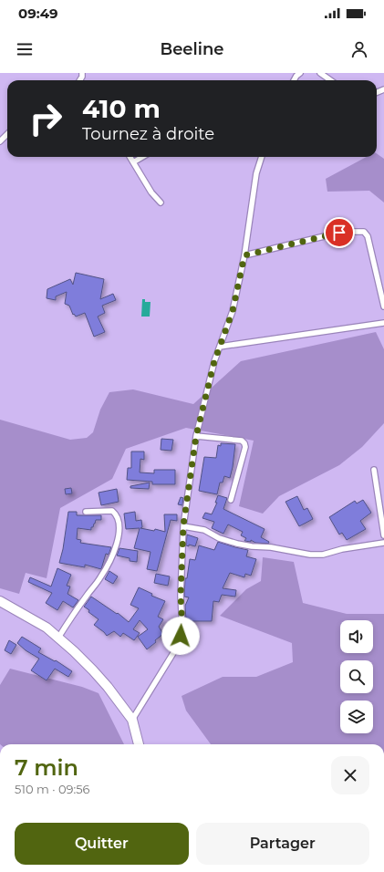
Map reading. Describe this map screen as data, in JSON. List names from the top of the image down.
{
  "page": {
    "status": "09:49",
    "header": "Beeline",
    "turn": ["410 m", "Tournez à droite"],
    "heading": ["7 min", "510 m · 09:56"],
    "buttons": ["Quitter", "Partager"]
  }
}
